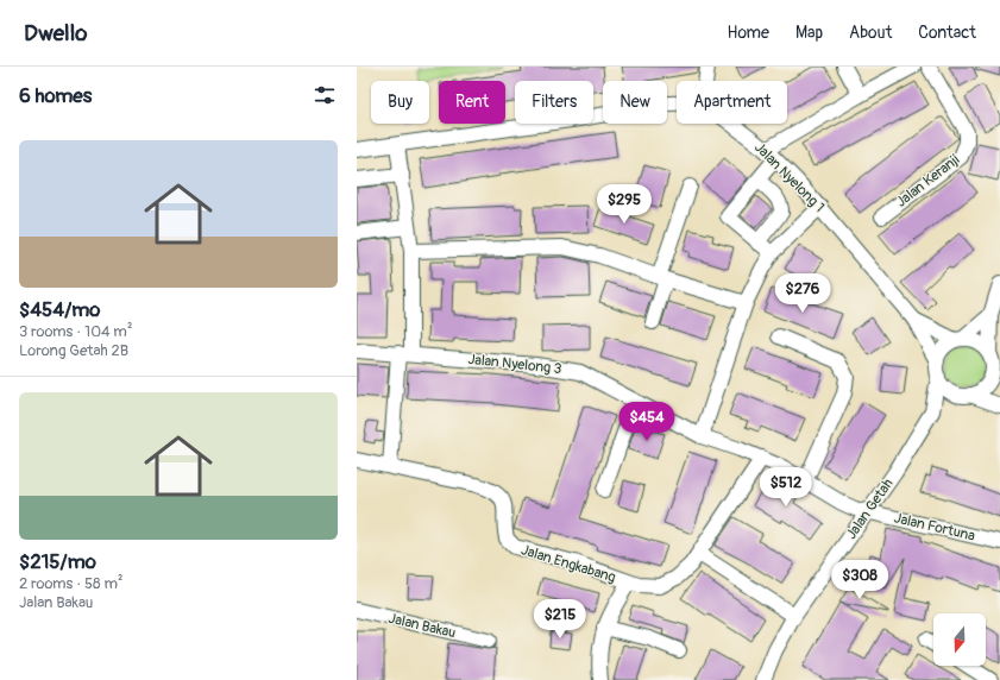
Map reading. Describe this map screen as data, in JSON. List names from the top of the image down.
{
  "streets": {
    "street": [
      "Jalan Nyelong 1",
      "Jalan Keranji",
      "Jalan Nyelong 3",
      "Jalan Getah",
      "Jalan Fortuna",
      "Jalan Engkabang",
      "Jalan Bakau"
    ]
  },
  "crossings": [
    ["Jalan Nyelong 3", "Jalan Getah"],
    ["Jalan Nyelong 3", "Jalan Fortuna"],
    ["Jalan Nyelong 3", "Jalan Engkabang"],
    ["Jalan Getah", "Jalan Fortuna"]
  ],
  "north": "bottom",
  "page": {
    "header": "Dwello",
    "nav": [
      "Home",
      "Map",
      "About",
      "Contact"
    ],
    "heading": "6 homes",
    "chip": [
      "Buy",
      "Rent",
      "Filters",
      "New",
      "Apartment"
    ],
    "list": [
      {
        "name": "$454/mo",
        "note": "3 rooms · 104 m² · Lorong Getah 2B"
      },
      {
        "name": "$215/mo",
        "note": "2 rooms · 58 m² · Jalan Bakau"
      }
    ],
    "price": [
      "$295",
      "$276",
      "$454",
      "$512",
      "$308",
      "$215"
    ]
  }
}
